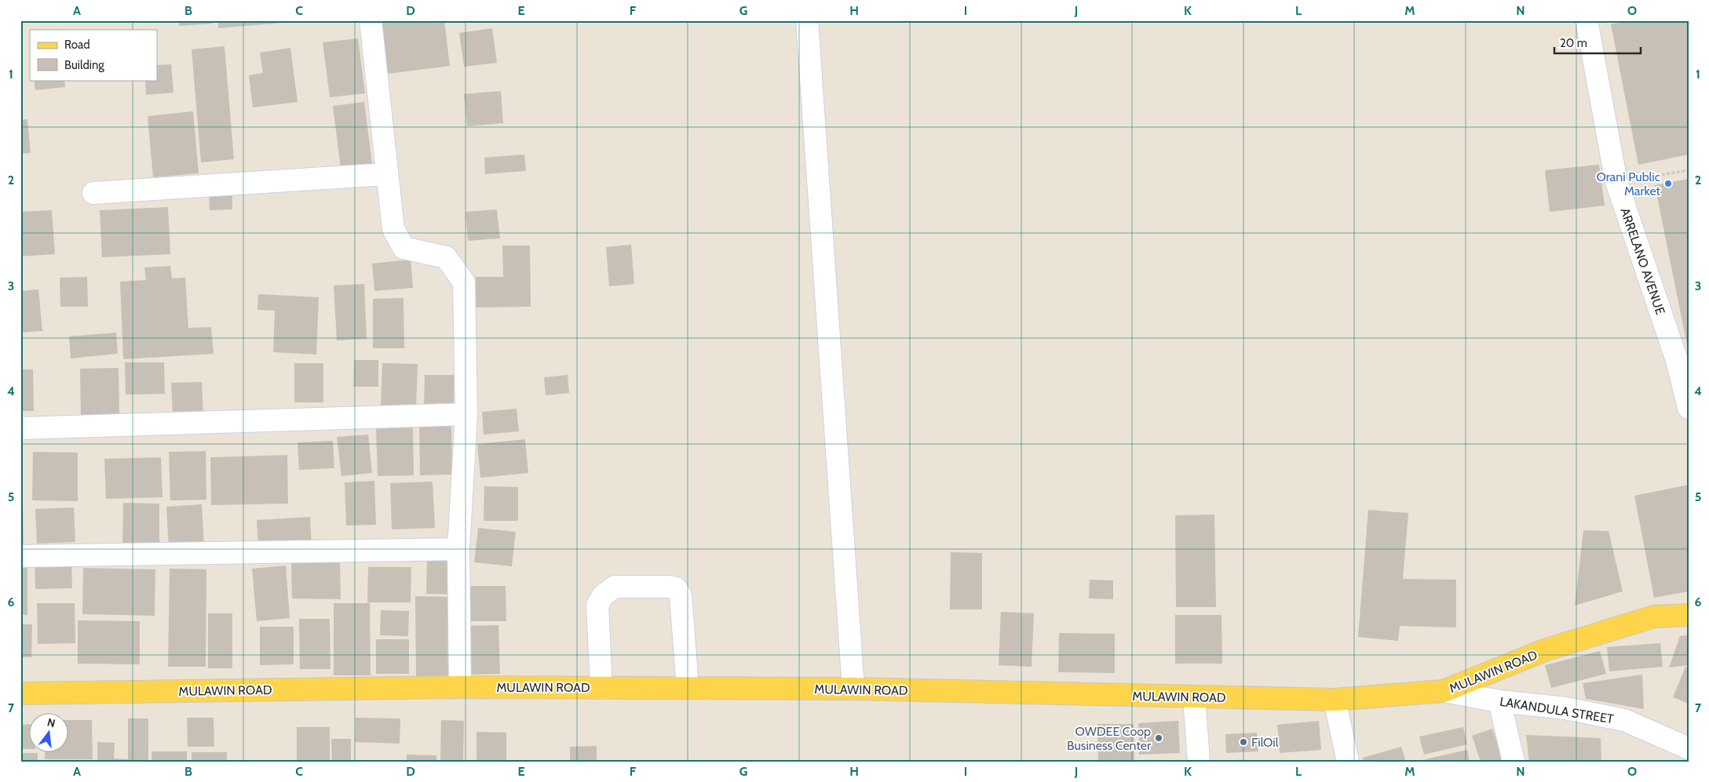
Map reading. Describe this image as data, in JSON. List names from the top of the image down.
{
  "streets": {
    "main road": ["MULAWIN ROAD"],
    "street": ["ARRELANO AVENUE", "LAKANDULA STREET"]
  },
  "crossings": [
    ["MULAWIN ROAD", "LAKANDULA STREET"]
  ],
  "places": ["Orani Public Market", "OWDEE Coop Business Center", "FilOil"],
  "legend": ["Road", "Building"],
  "scale_bar": "20 m",
  "north": "top",
  "grid": {
    "columns": [
      "A",
      "B",
      "C",
      "D",
      "E",
      "F",
      "G",
      "H",
      "I",
      "J",
      "K",
      "L",
      "M",
      "N",
      "O"
    ],
    "rows": [
      "1",
      "2",
      "3",
      "4",
      "5",
      "6",
      "7"
    ]
  }
}
